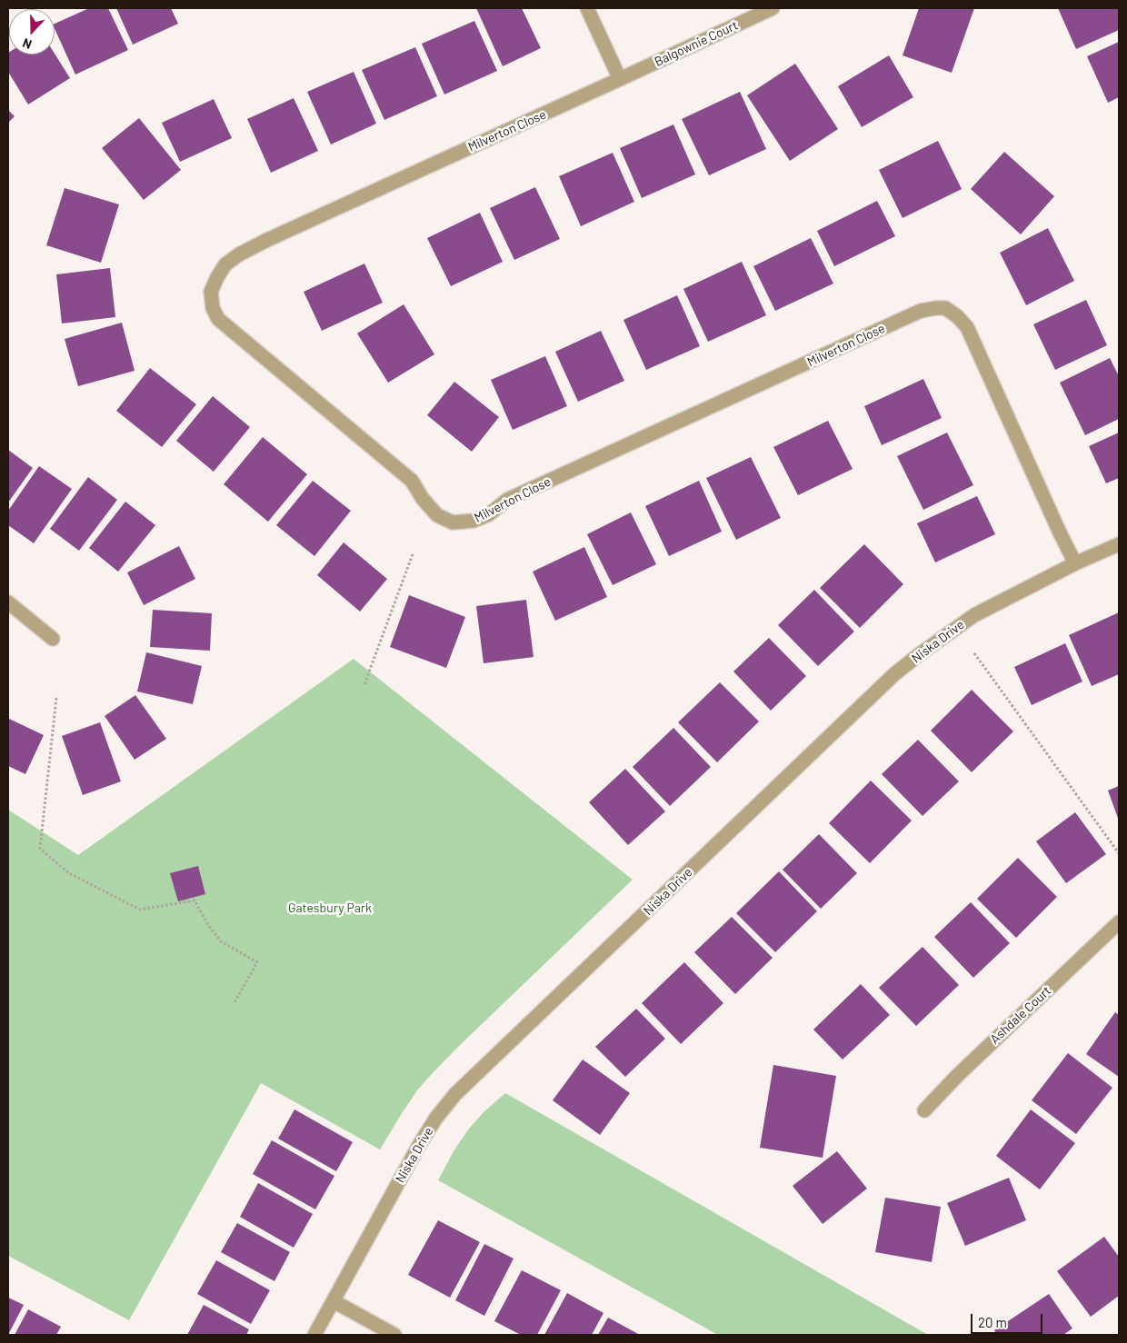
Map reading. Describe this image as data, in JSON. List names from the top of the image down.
{
  "streets": {
    "street": [
      "Balgownie Court",
      "Milverton Close",
      "Niska Drive",
      "Ashdale Court"
    ]
  },
  "crossings": [
    ["Balgownie Court", "Milverton Close"],
    ["Milverton Close", "Niska Drive"]
  ],
  "parks": ["Gatesbury Park"],
  "scale_bar": "20 m",
  "north": "bottom"
}
